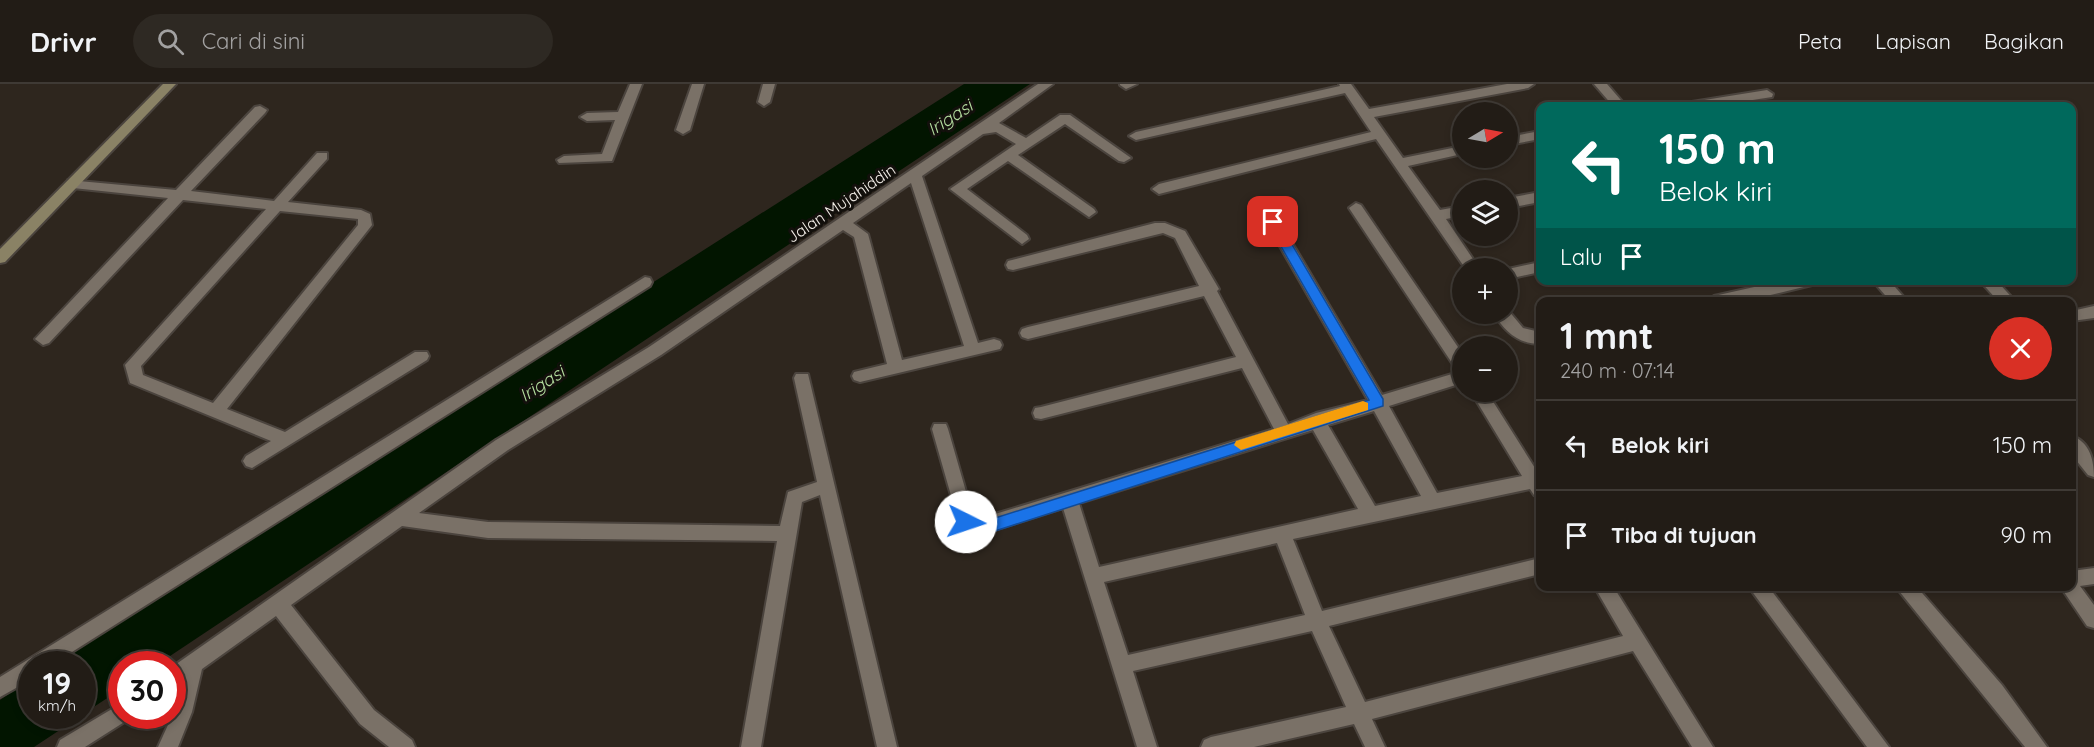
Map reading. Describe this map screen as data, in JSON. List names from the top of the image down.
{
  "streets": {
    "street": ["Jalan Mujahiddin"]
  },
  "water": ["Irigasi"],
  "north": "right",
  "page": {
    "header": "Drivr",
    "search": "Cari di sini",
    "nav": ["Peta", "Lapisan", "Bagikan"],
    "map_buttons": ["+", "−"],
    "turn": ["150 m", "Belok kiri"],
    "then": "Lalu",
    "heading": ["1 mnt", "240 m · 07:14"],
    "list": [
      {
        "name": "Belok kiri",
        "value": "150 m"
      },
      {
        "name": "Tiba di tujuan",
        "value": "90 m"
      }
    ],
    "speed": "19 km/h",
    "limit": "30"
  }
}
